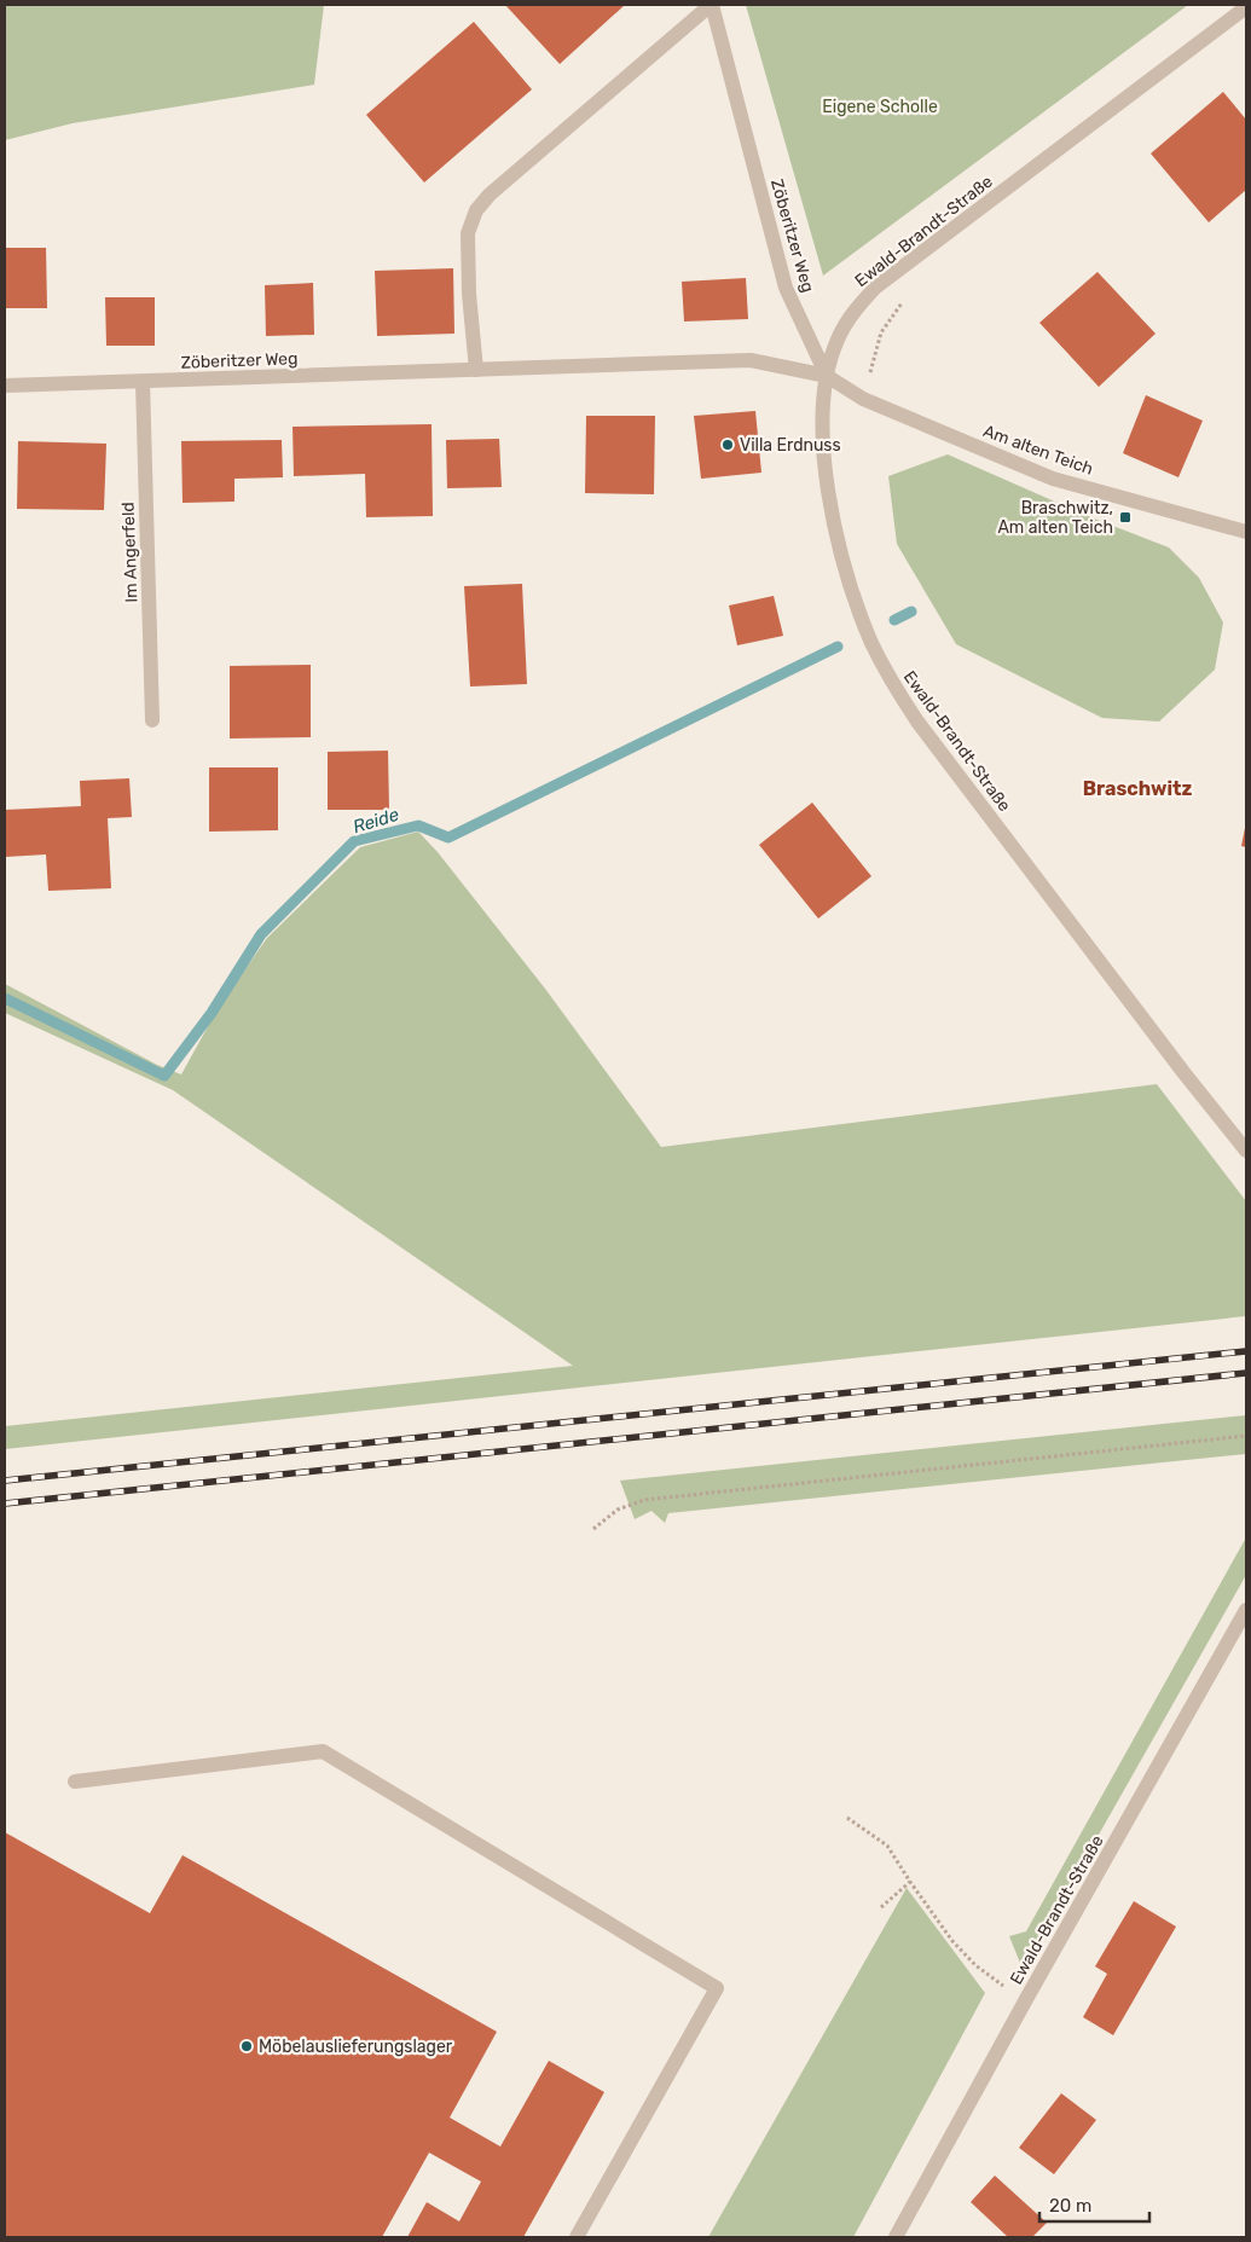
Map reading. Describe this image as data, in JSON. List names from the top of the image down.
{
  "streets": {
    "street": [
      "Ewald-Brandt-Straße",
      "Zöberitzer Weg",
      "Am alten Teich",
      "Im Angerfeld"
    ]
  },
  "crossings": [
    ["Ewald-Brandt-Straße", "Zöberitzer Weg"],
    ["Ewald-Brandt-Straße", "Am alten Teich"],
    ["Zöberitzer Weg", "Am alten Teich"],
    ["Zöberitzer Weg", "Im Angerfeld"]
  ],
  "districts": ["Braschwitz"],
  "water": ["Reide"],
  "parks": ["Eigene Scholle"],
  "places": {
    "other": ["Villa Erdnuss", "Möbelauslieferungslager"],
    "transit": ["Braschwitz, Am alten Teich"]
  },
  "scale_bar": "20 m"
}
